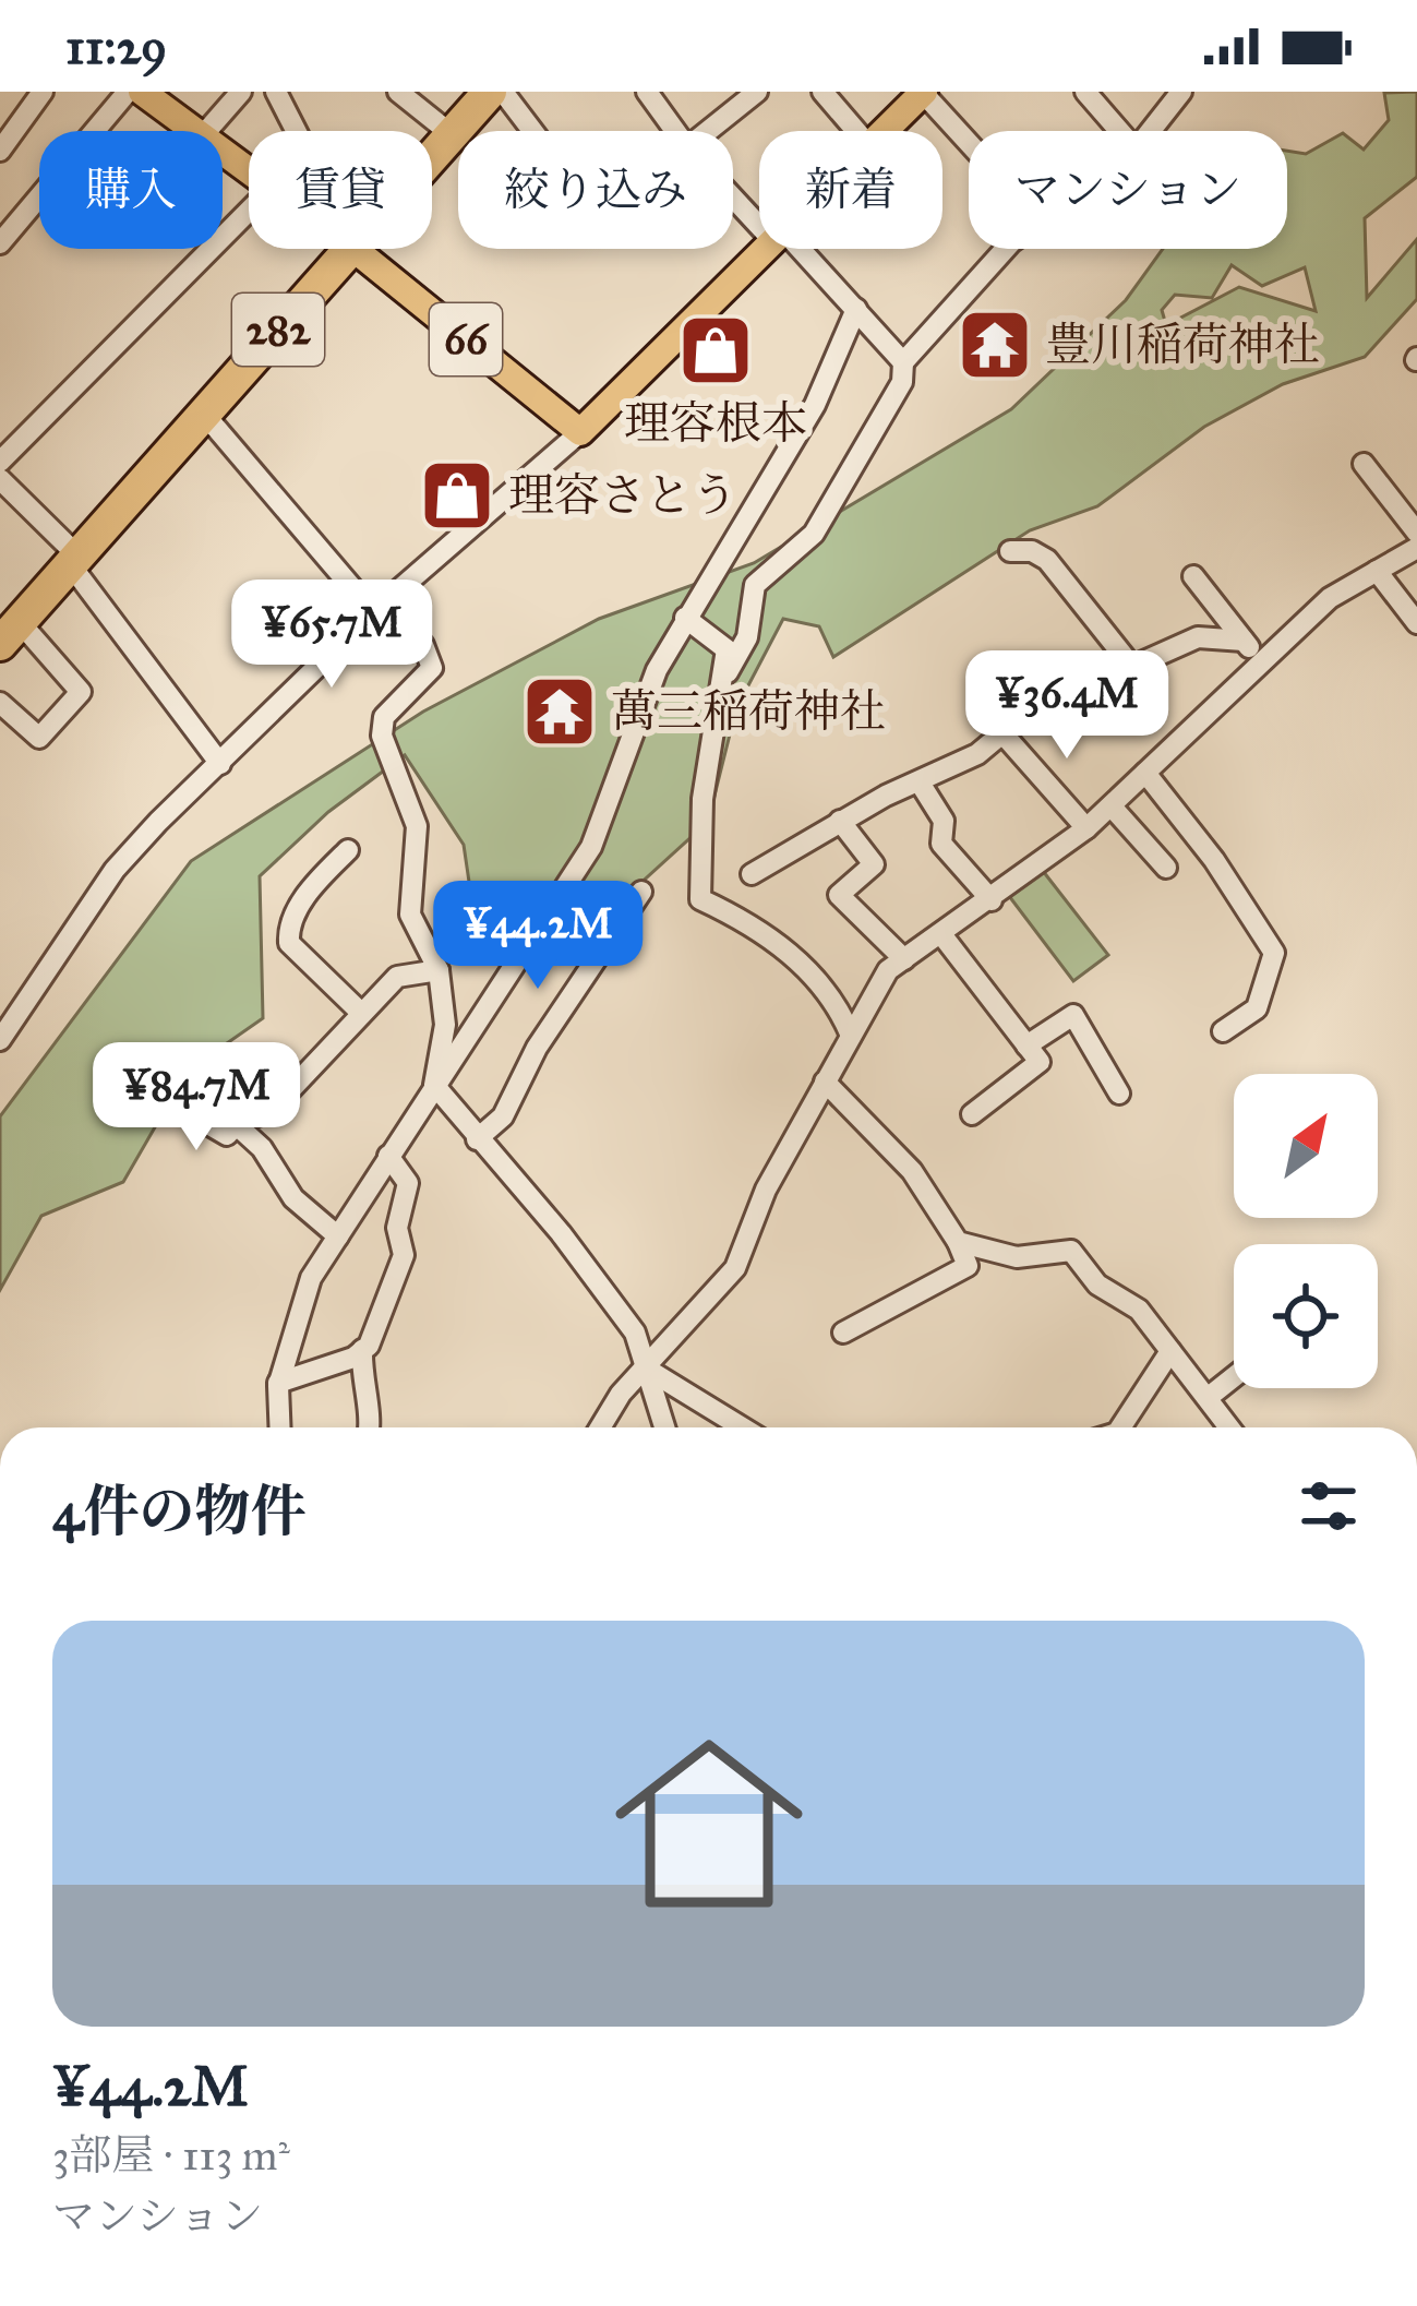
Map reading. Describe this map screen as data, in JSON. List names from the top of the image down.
{
  "streets": {
    "highway": ["282"],
    "main road": ["66"]
  },
  "places": {
    "temple": ["豊川稲荷神社", "萬三稲荷神社"],
    "shop": ["理容根本", "理容さとう"]
  },
  "north": "top right",
  "page": {
    "status": "11:29",
    "chip": [
      "購入",
      "賃貸",
      "絞り込み",
      "新着",
      "マンション"
    ],
    "price": [
      "¥65.7M",
      "¥36.4M",
      "¥44.2M",
      "¥84.7M"
    ],
    "heading": "4件の物件",
    "list": [
      {
        "name": "¥44.2M",
        "note": "3部屋 · 113 m² · マンション"
      }
    ]
  }
}
